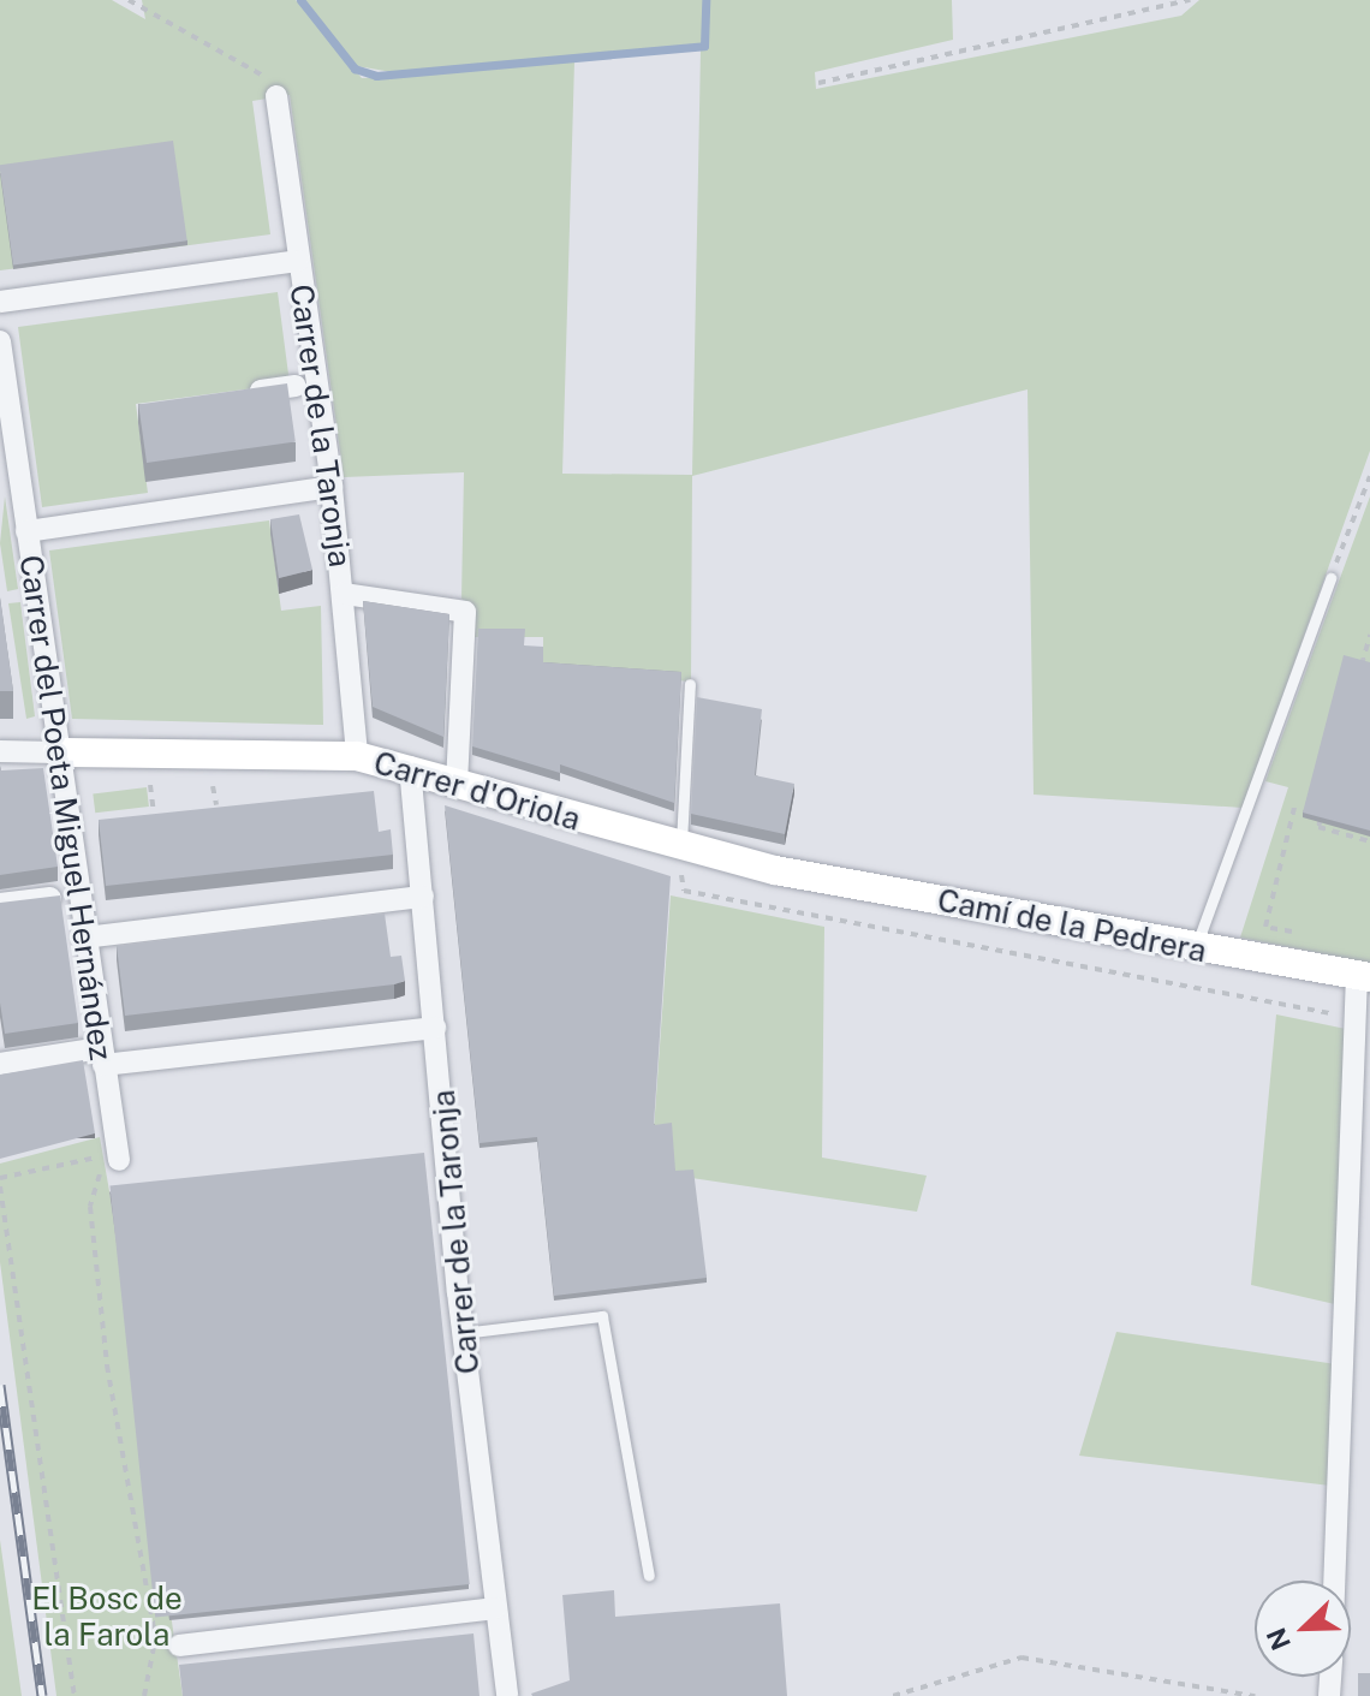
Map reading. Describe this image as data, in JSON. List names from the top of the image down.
{
  "streets": {
    "street": [
      "Carrer de la Taronja",
      "Carrer d'Oriola",
      "Carrer del Poeta Miguel Hernández",
      "Camí de la Pedrera"
    ]
  },
  "crossings": [
    ["Carrer de la Taronja", "Carrer d'Oriola"],
    ["Carrer d'Oriola", "Carrer del Poeta Miguel Hernández"],
    ["Carrer d'Oriola", "Camí de la Pedrera"]
  ],
  "parks": ["El Bosc de la Farola"],
  "north": "bottom left"
}
